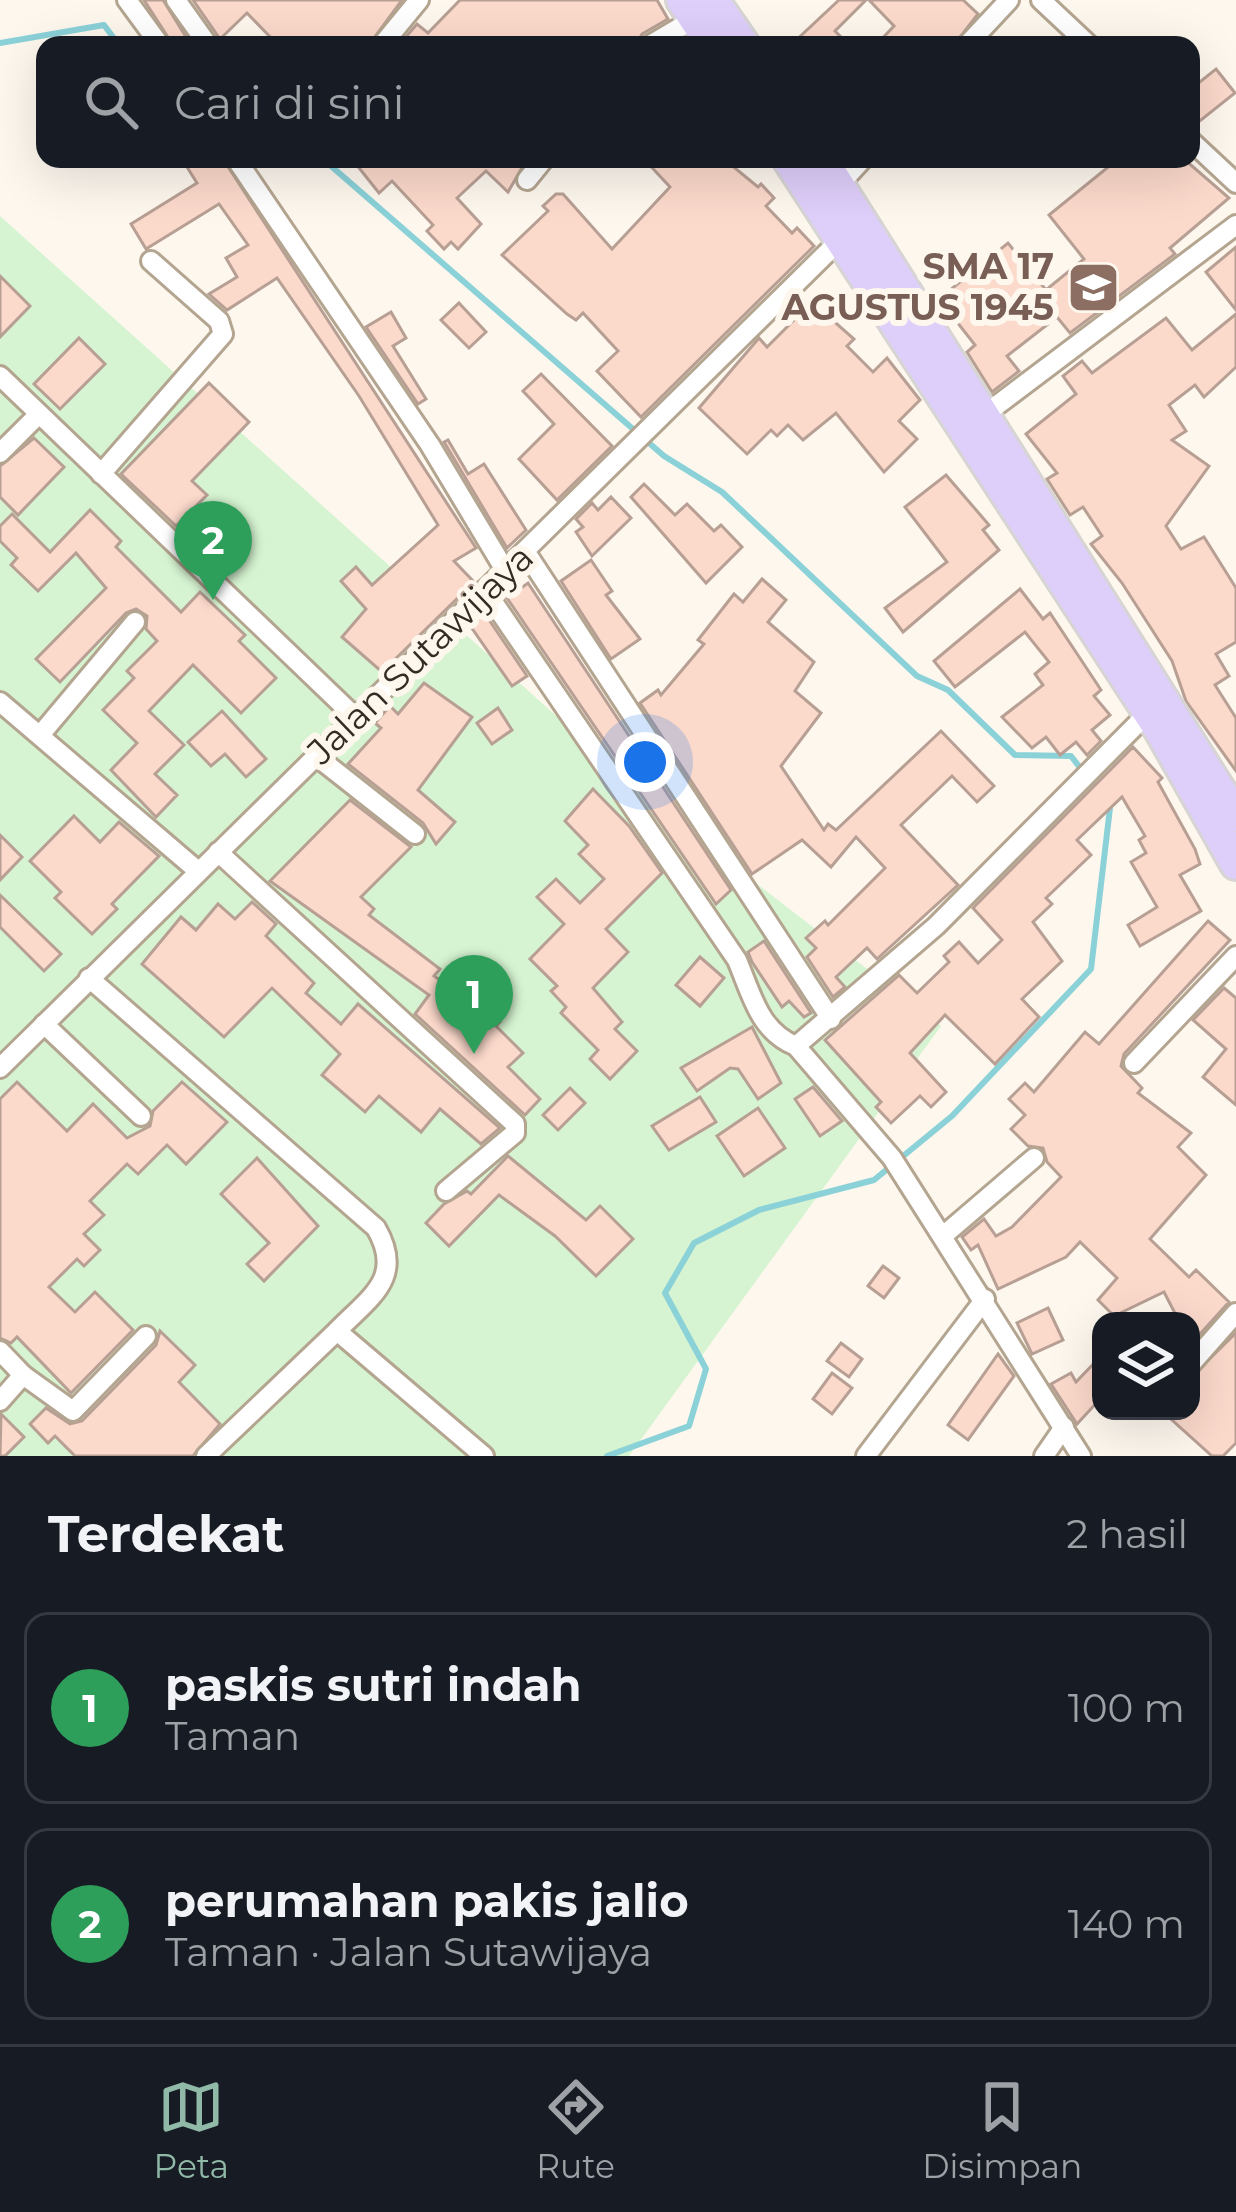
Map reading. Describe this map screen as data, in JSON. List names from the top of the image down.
{
  "streets": {
    "street": ["Jalan Sutawijaya"]
  },
  "places": {
    "school or university": ["SMA 17 AGUSTUS 1945"]
  },
  "page": {
    "search": "Cari di sini",
    "pins": ["2", "1"],
    "heading": ["Terdekat", "2 hasil"],
    "list": [
      {
        "mark": "1",
        "name": "paskis sutri indah",
        "note": "Taman",
        "value": "100 m"
      },
      {
        "mark": "2",
        "name": "perumahan pakis jalio",
        "note": "Taman · Jalan Sutawijaya",
        "value": "140 m"
      }
    ],
    "nav": ["Peta", "Rute", "Disimpan"]
  }
}
